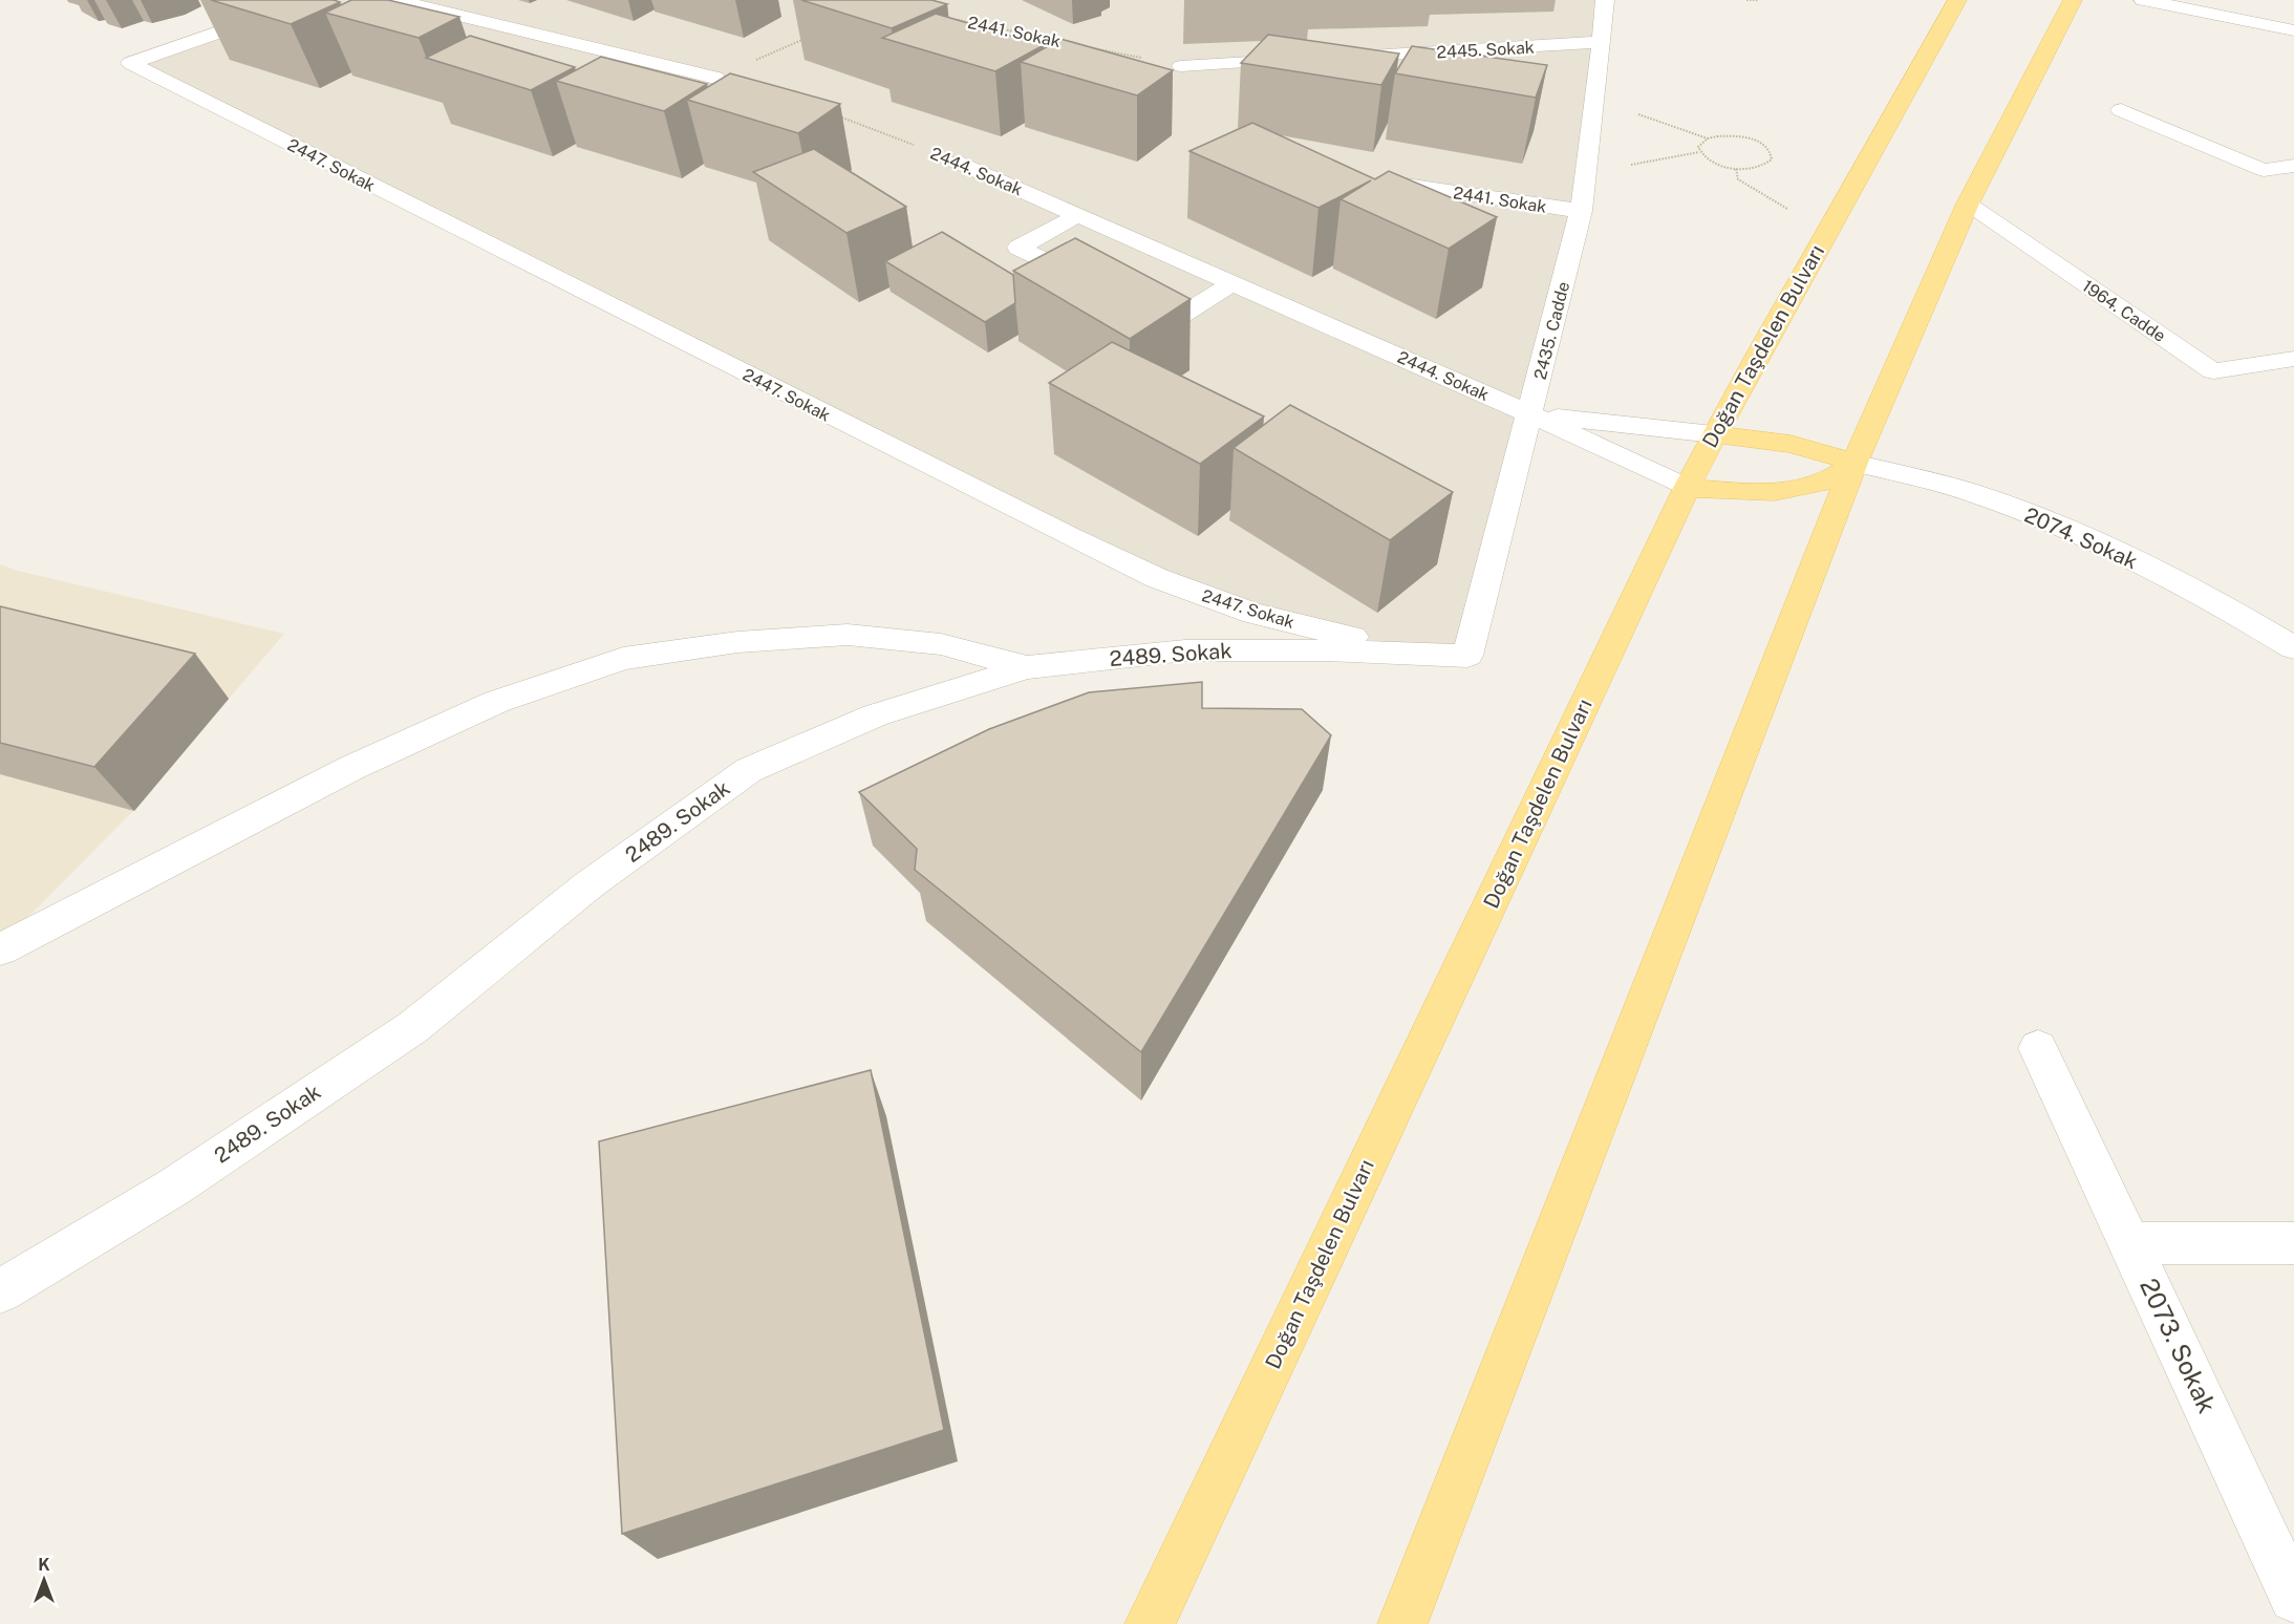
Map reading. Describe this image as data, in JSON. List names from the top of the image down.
{
  "streets": {
    "main road": ["Doğan Taşdelen Bulvarı"],
    "street": [
      "2441. Sokak",
      "2445. Sokak",
      "2447. Sokak",
      "2444. Sokak",
      "1964. Cadde",
      "2435. Cadde",
      "2074. Sokak",
      "2489. Sokak",
      "2073. Sokak"
    ]
  },
  "crossings": [
    ["2441. Sokak", "2435. Cadde"],
    ["2445. Sokak", "2435. Cadde"],
    ["2447. Sokak", "2435. Cadde"],
    ["2447. Sokak", "2489. Sokak"],
    ["2444. Sokak", "2435. Cadde"],
    ["2444. Sokak", "Doğan Taşdelen Bulvarı"],
    ["2435. Cadde", "2489. Sokak"]
  ],
  "north": "top"
}
